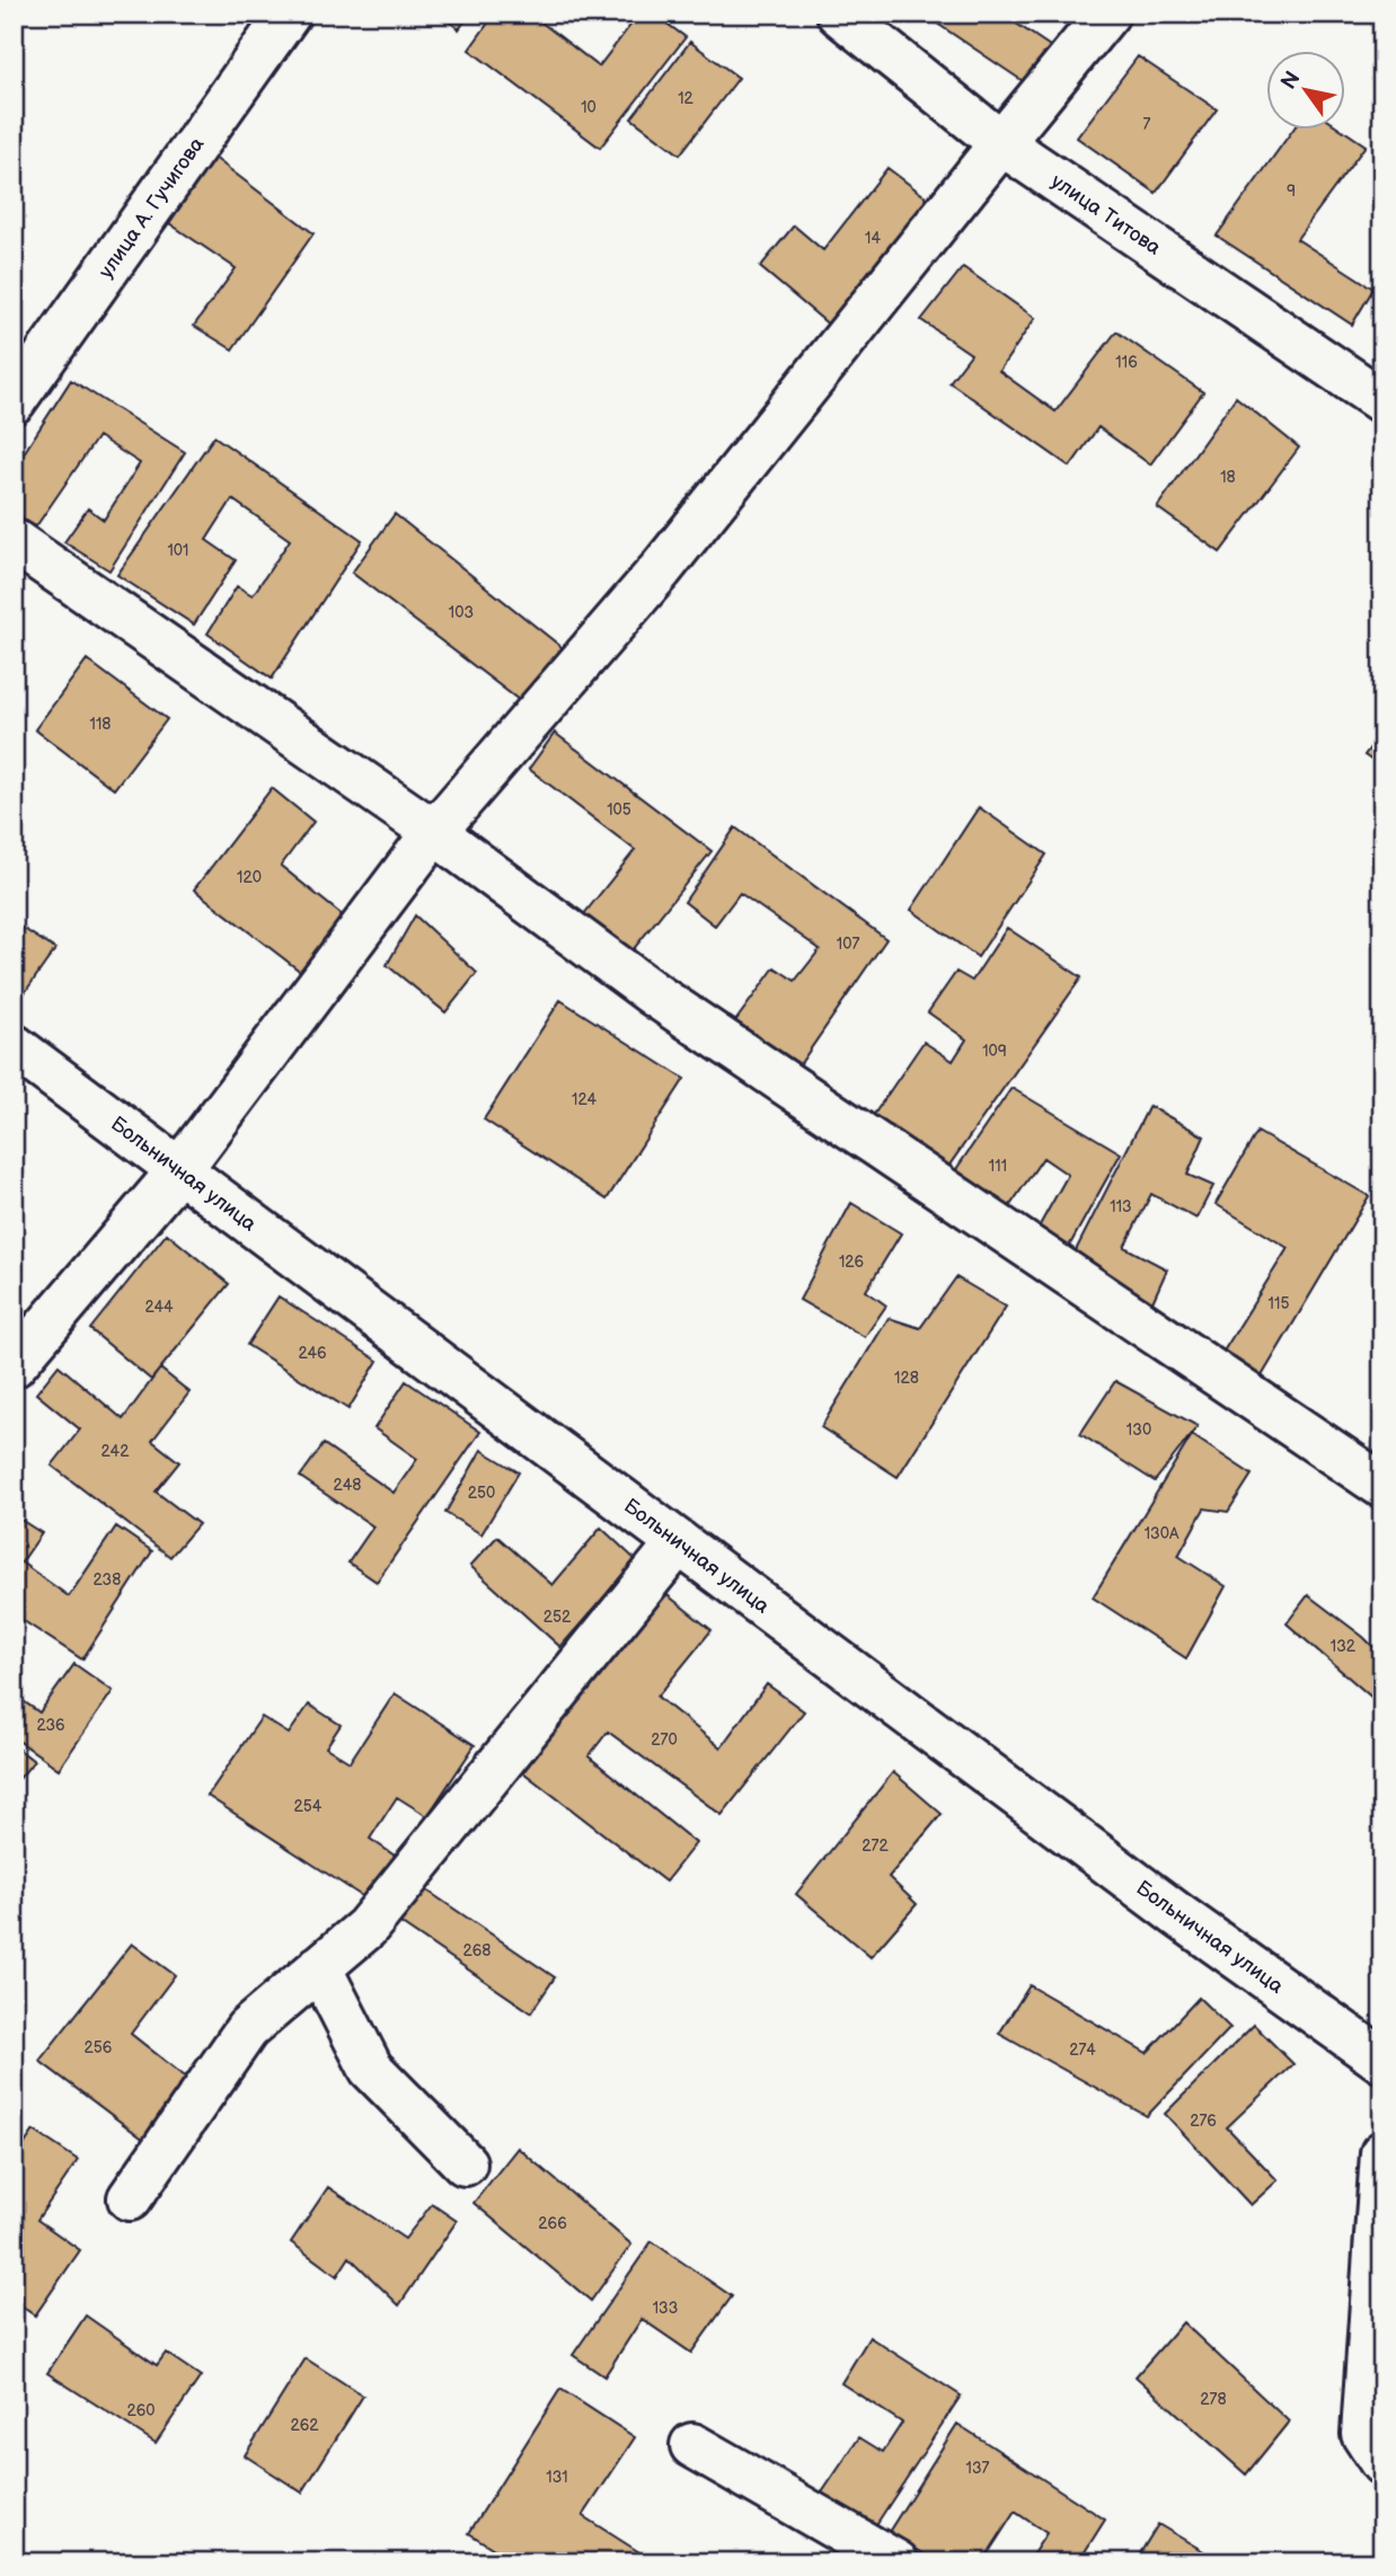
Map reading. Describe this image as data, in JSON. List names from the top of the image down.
{
  "streets": {
    "street": ["улица А. Гучигова", "улица Титова", "Больничная улица"]
  },
  "house_numbers": [
    "12",
    "10",
    "7",
    "9",
    "14",
    "116",
    "18",
    "101",
    "103",
    "118",
    "105",
    "120",
    "107",
    "109",
    "124",
    "111",
    "113",
    "126",
    "115",
    "244",
    "246",
    "128",
    "130",
    "242",
    "248",
    "250",
    "130А",
    "238",
    "252",
    "132",
    "236",
    "270",
    "254",
    "272",
    "268",
    "256",
    "274",
    "276",
    "266",
    "133",
    "278",
    "260",
    "262",
    "137",
    "131"
  ],
  "north": "top left"
}
